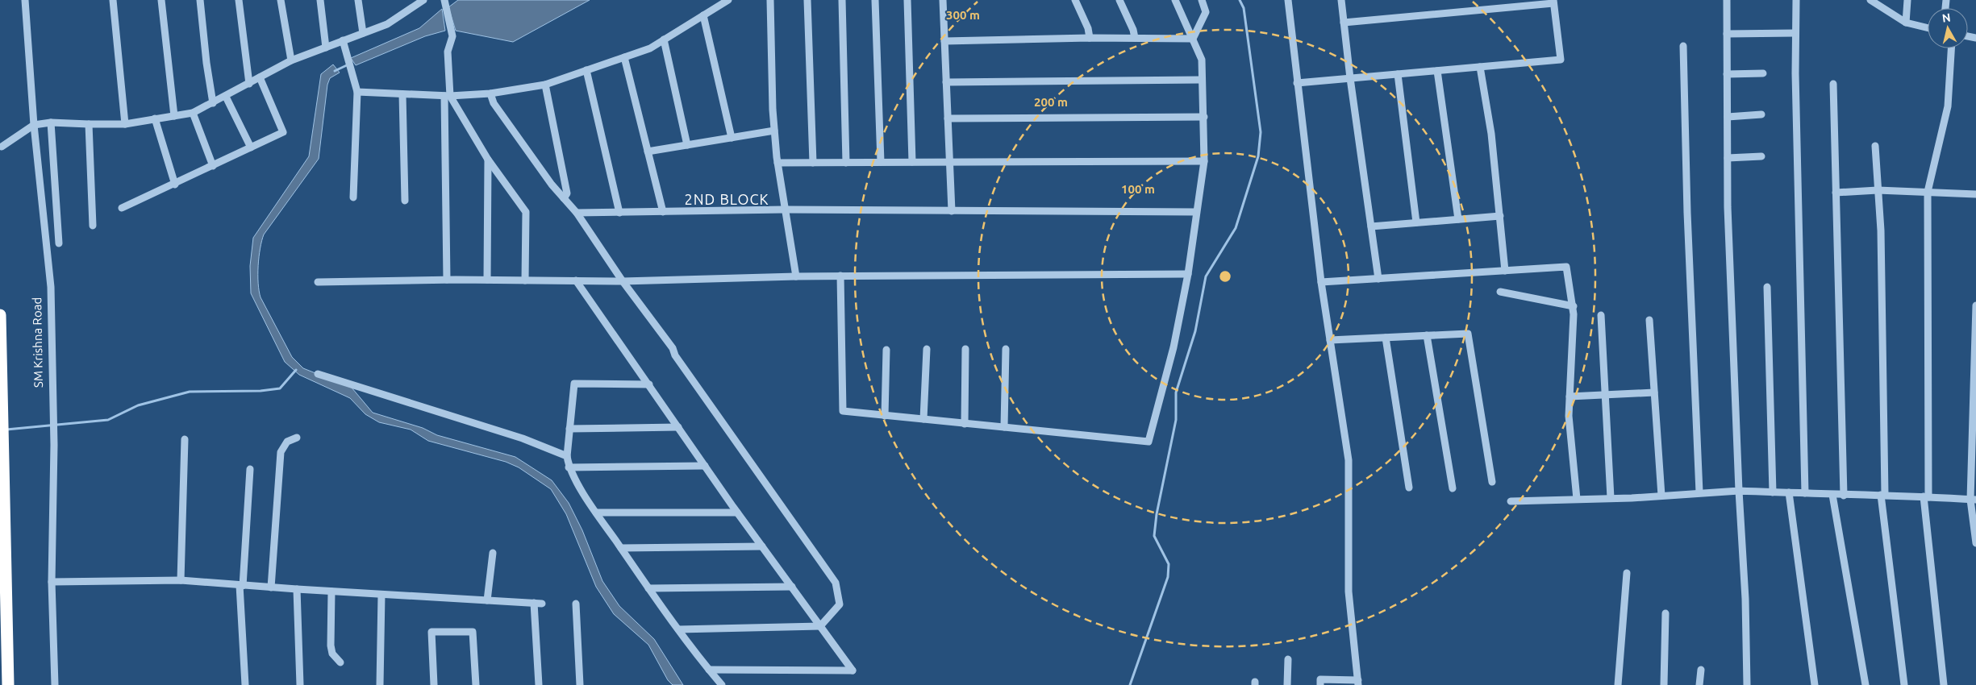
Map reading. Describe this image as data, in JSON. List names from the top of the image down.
{
  "streets": {
    "street": ["SM Krishna Road"]
  },
  "districts": ["2ND BLOCK"],
  "north": "top",
  "rings": ["300 m", "200 m", "100 m"]
}
